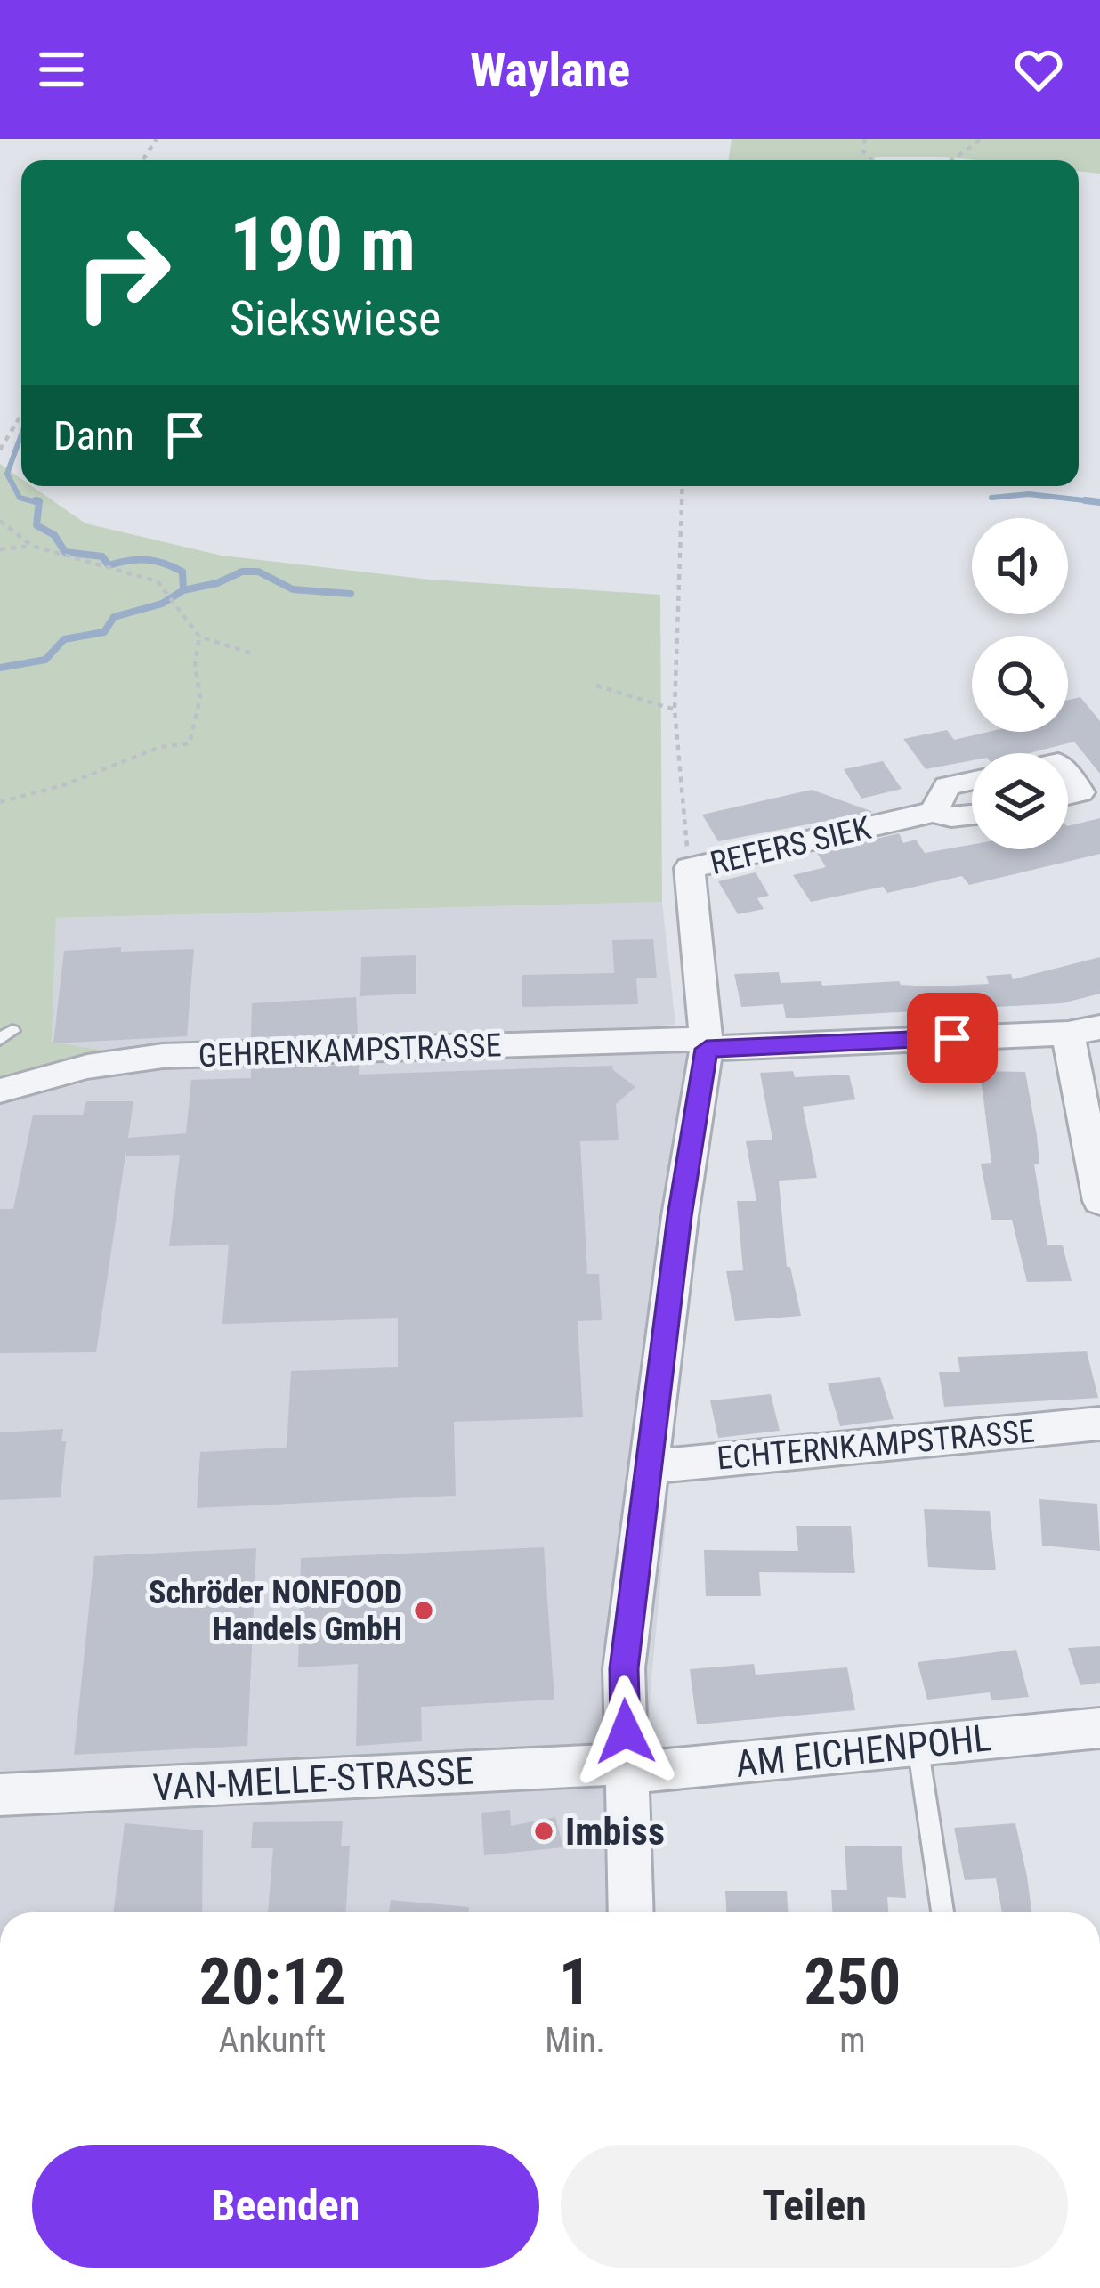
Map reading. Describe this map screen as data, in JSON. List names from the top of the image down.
{
  "streets": {
    "street": [
      "REFERS SIEK",
      "GEHRENKAMPSTRASSE",
      "ECHTERNKAMPSTRASSE",
      "AM EICHENPOHL",
      "VAN-MELLE-STRASSE"
    ]
  },
  "crossings": [
    ["REFERS SIEK", "GEHRENKAMPSTRASSE"],
    ["REFERS SIEK", "ECHTERNKAMPSTRASSE"],
    ["REFERS SIEK", "AM EICHENPOHL"],
    ["REFERS SIEK", "VAN-MELLE-STRASSE"],
    ["AM EICHENPOHL", "VAN-MELLE-STRASSE"]
  ],
  "places": ["Schröder NONFOOD Handels GmbH", "Imbiss"],
  "page": {
    "header": "Waylane",
    "turn": ["190 m", "Siekswiese"],
    "then": "Dann",
    "eta": [
      "20:12",
      "Ankunft",
      "1",
      "Min.",
      "250",
      "m"
    ],
    "buttons": ["Beenden", "Teilen"]
  }
}
